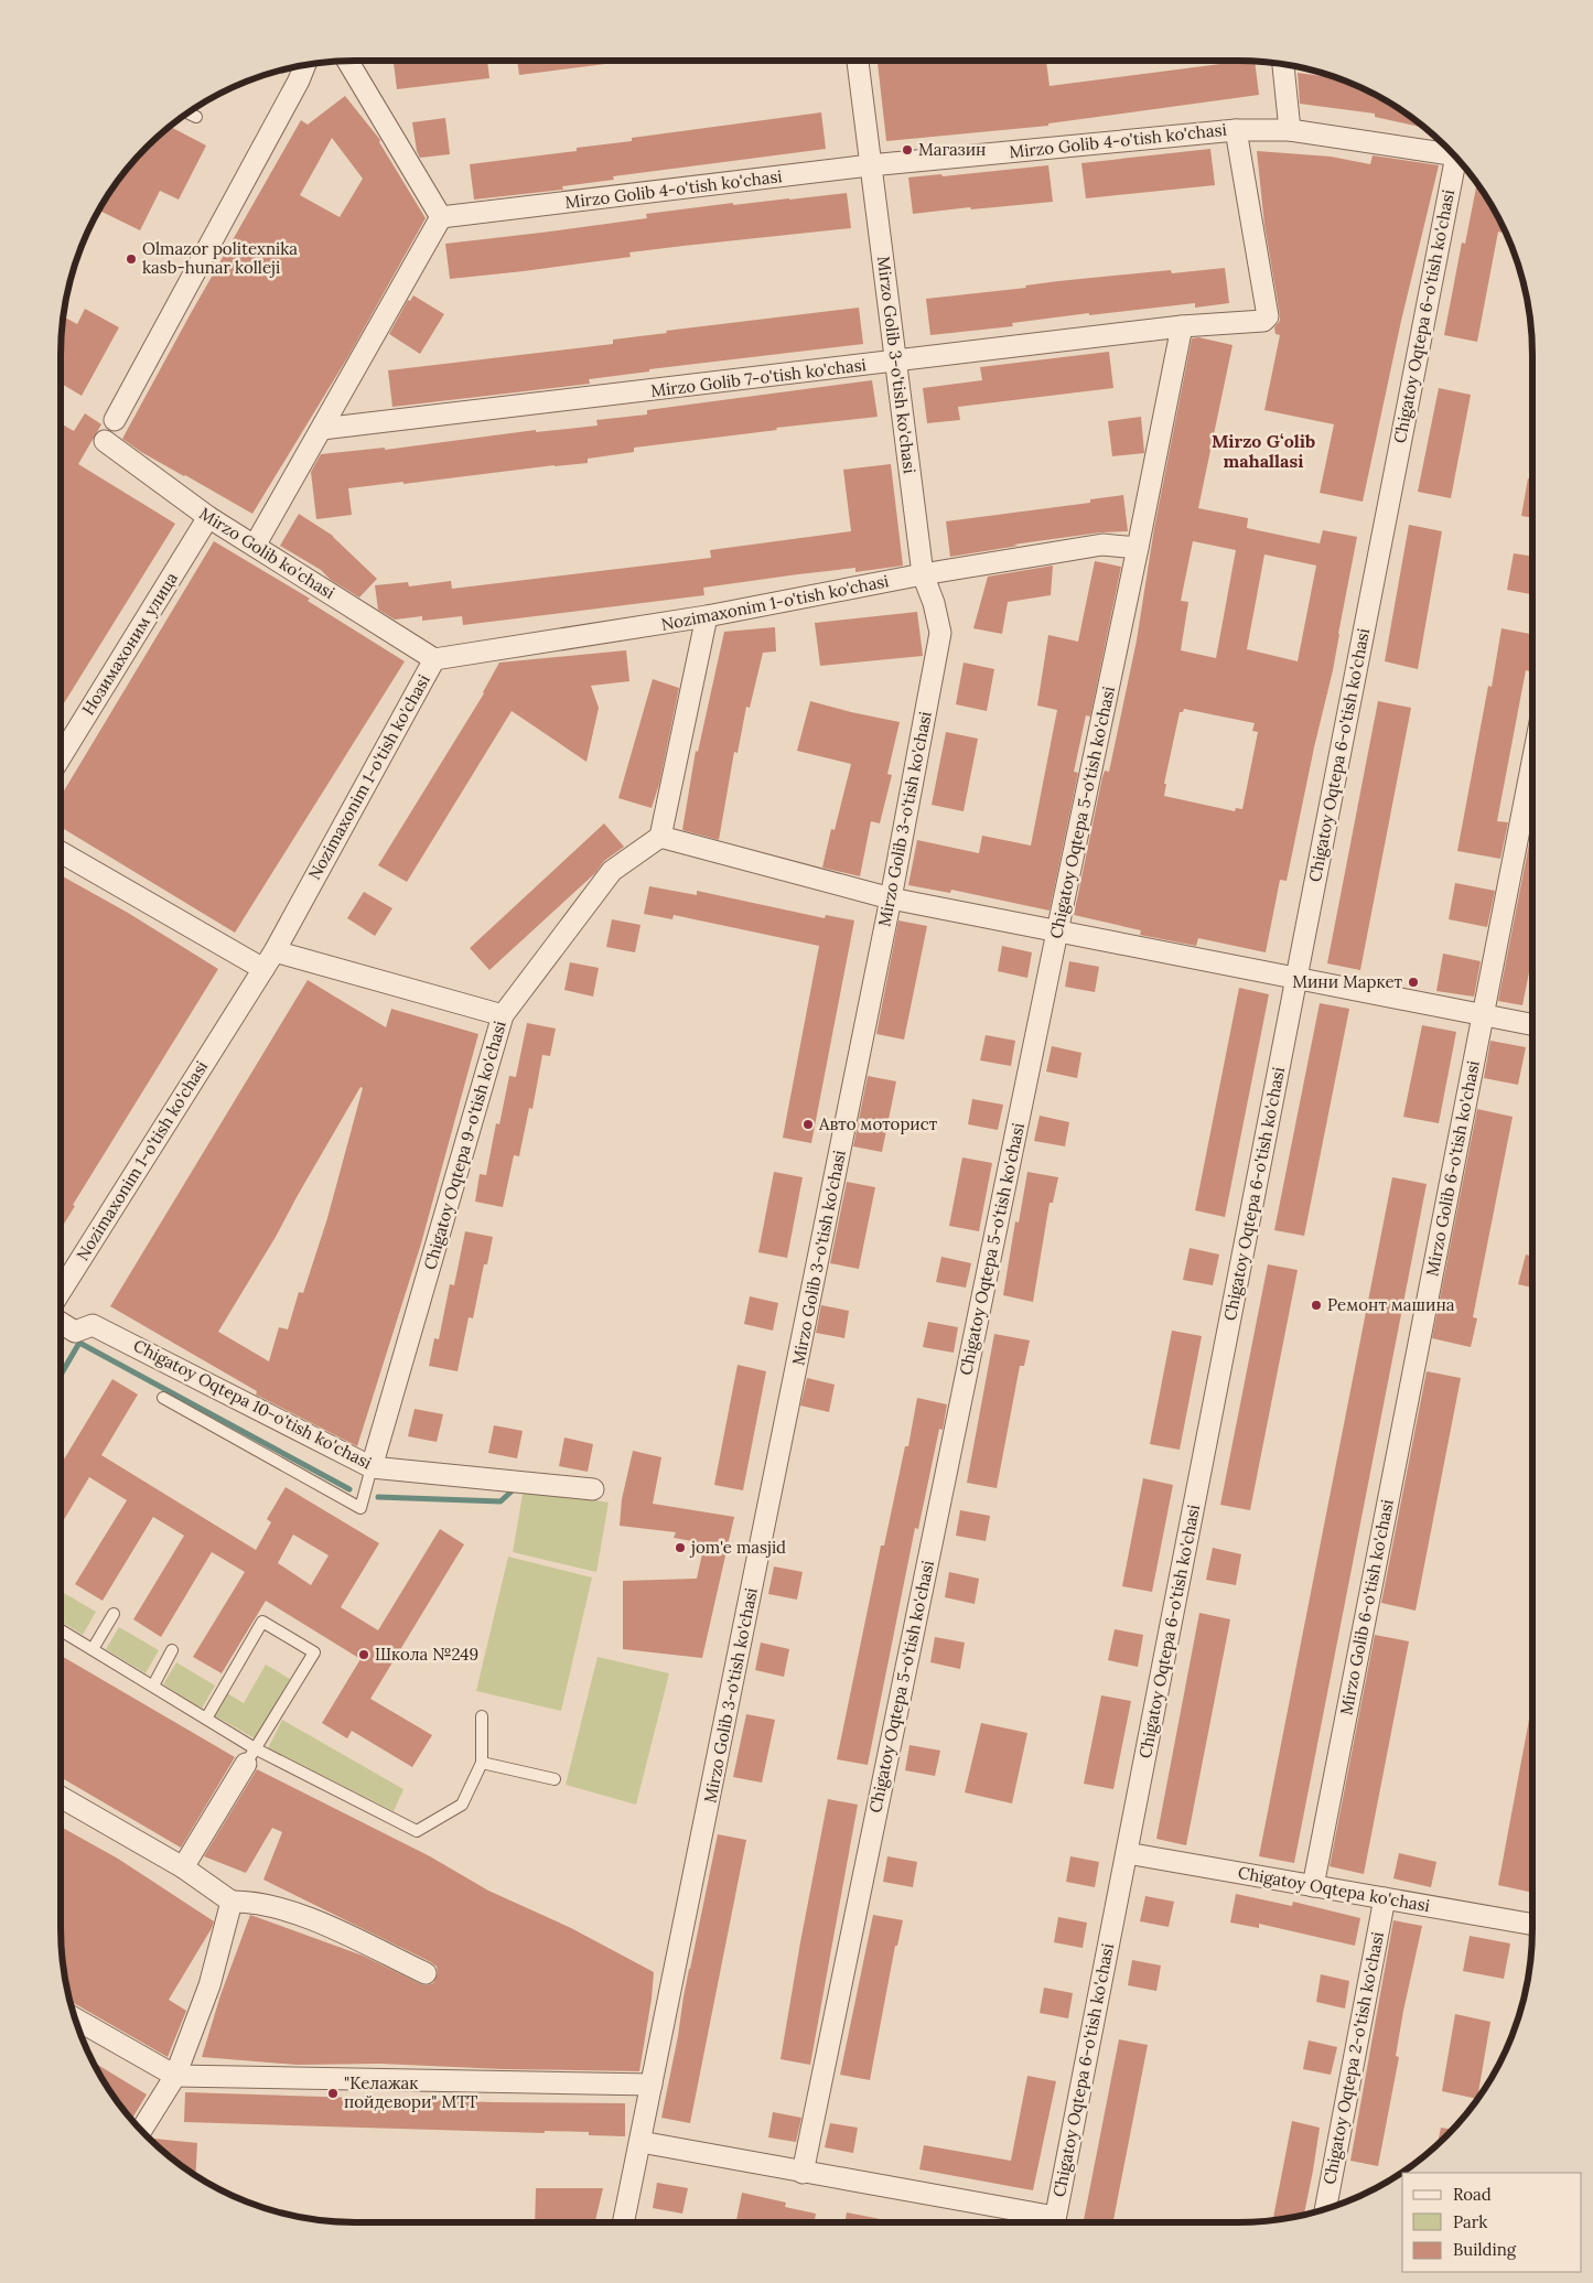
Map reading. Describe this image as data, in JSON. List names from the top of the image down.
{
  "streets": {
    "street": [
      "Mirzo Golib 4-o'tish ko'chasi",
      "Chigatoy Oqtepa 6-o'tish ko'chasi",
      "Mirzo Golib 3-o'tish ko'chasi",
      "Mirzo Golib 7-o'tish ko'chasi",
      "Mirzo Golib ko'chasi",
      "Nozimaxonim 1-o'tish ko'chasi",
      "Нозимахоним улица",
      "Chigatoy Oqtepa 5-o'tish ko'chasi",
      "Chigatoy Oqtepa 9-o'tish ko'chasi",
      "Mirzo Golib 6-o'tish ko'chasi",
      "Chigatoy Oqtepa 10-o'tish ko'chasi",
      "Chigatoy Oqtepa ko'chasi",
      "Chigatoy Oqtepa 2-o'tish ko'chasi"
    ]
  },
  "crossings": [
    ["Mirzo Golib 4-o'tish ko'chasi", "Mirzo Golib 3-o'tish ko'chasi"],
    ["Mirzo Golib 4-o'tish ko'chasi", "Mirzo Golib 7-o'tish ko'chasi"],
    ["Chigatoy Oqtepa 6-o'tish ko'chasi", "Chigatoy Oqtepa ko'chasi"],
    ["Mirzo Golib 3-o'tish ko'chasi", "Mirzo Golib 7-o'tish ko'chasi"],
    ["Mirzo Golib 3-o'tish ko'chasi", "Nozimaxonim 1-o'tish ko'chasi"],
    ["Mirzo Golib 7-o'tish ko'chasi", "Chigatoy Oqtepa 5-o'tish ko'chasi"],
    ["Mirzo Golib ko'chasi", "Nozimaxonim 1-o'tish ko'chasi"],
    ["Mirzo Golib ko'chasi", "Нозимахоним улица"],
    ["Nozimaxonim 1-o'tish ko'chasi", "Chigatoy Oqtepa 5-o'tish ko'chasi"],
    ["Chigatoy Oqtepa 9-o'tish ko'chasi", "Chigatoy Oqtepa 10-o'tish ko'chasi"],
    ["Mirzo Golib 6-o'tish ko'chasi", "Chigatoy Oqtepa ko'chasi"],
    ["Chigatoy Oqtepa ko'chasi", "Chigatoy Oqtepa 2-o'tish ko'chasi"]
  ],
  "districts": ["Mirzo Gʻolib mahallasi"],
  "places": [
    "Магазин",
    "Оlmazor politexnika kasb-hunar kolleji",
    "Мини Маркет",
    "Авто моторист",
    "Ремонт машина",
    "jom'e masjid",
    "Школа №249",
    "\"Келажак пойдевори\" МТТ"
  ],
  "legend": ["Road", "Park", "Building"]
}
